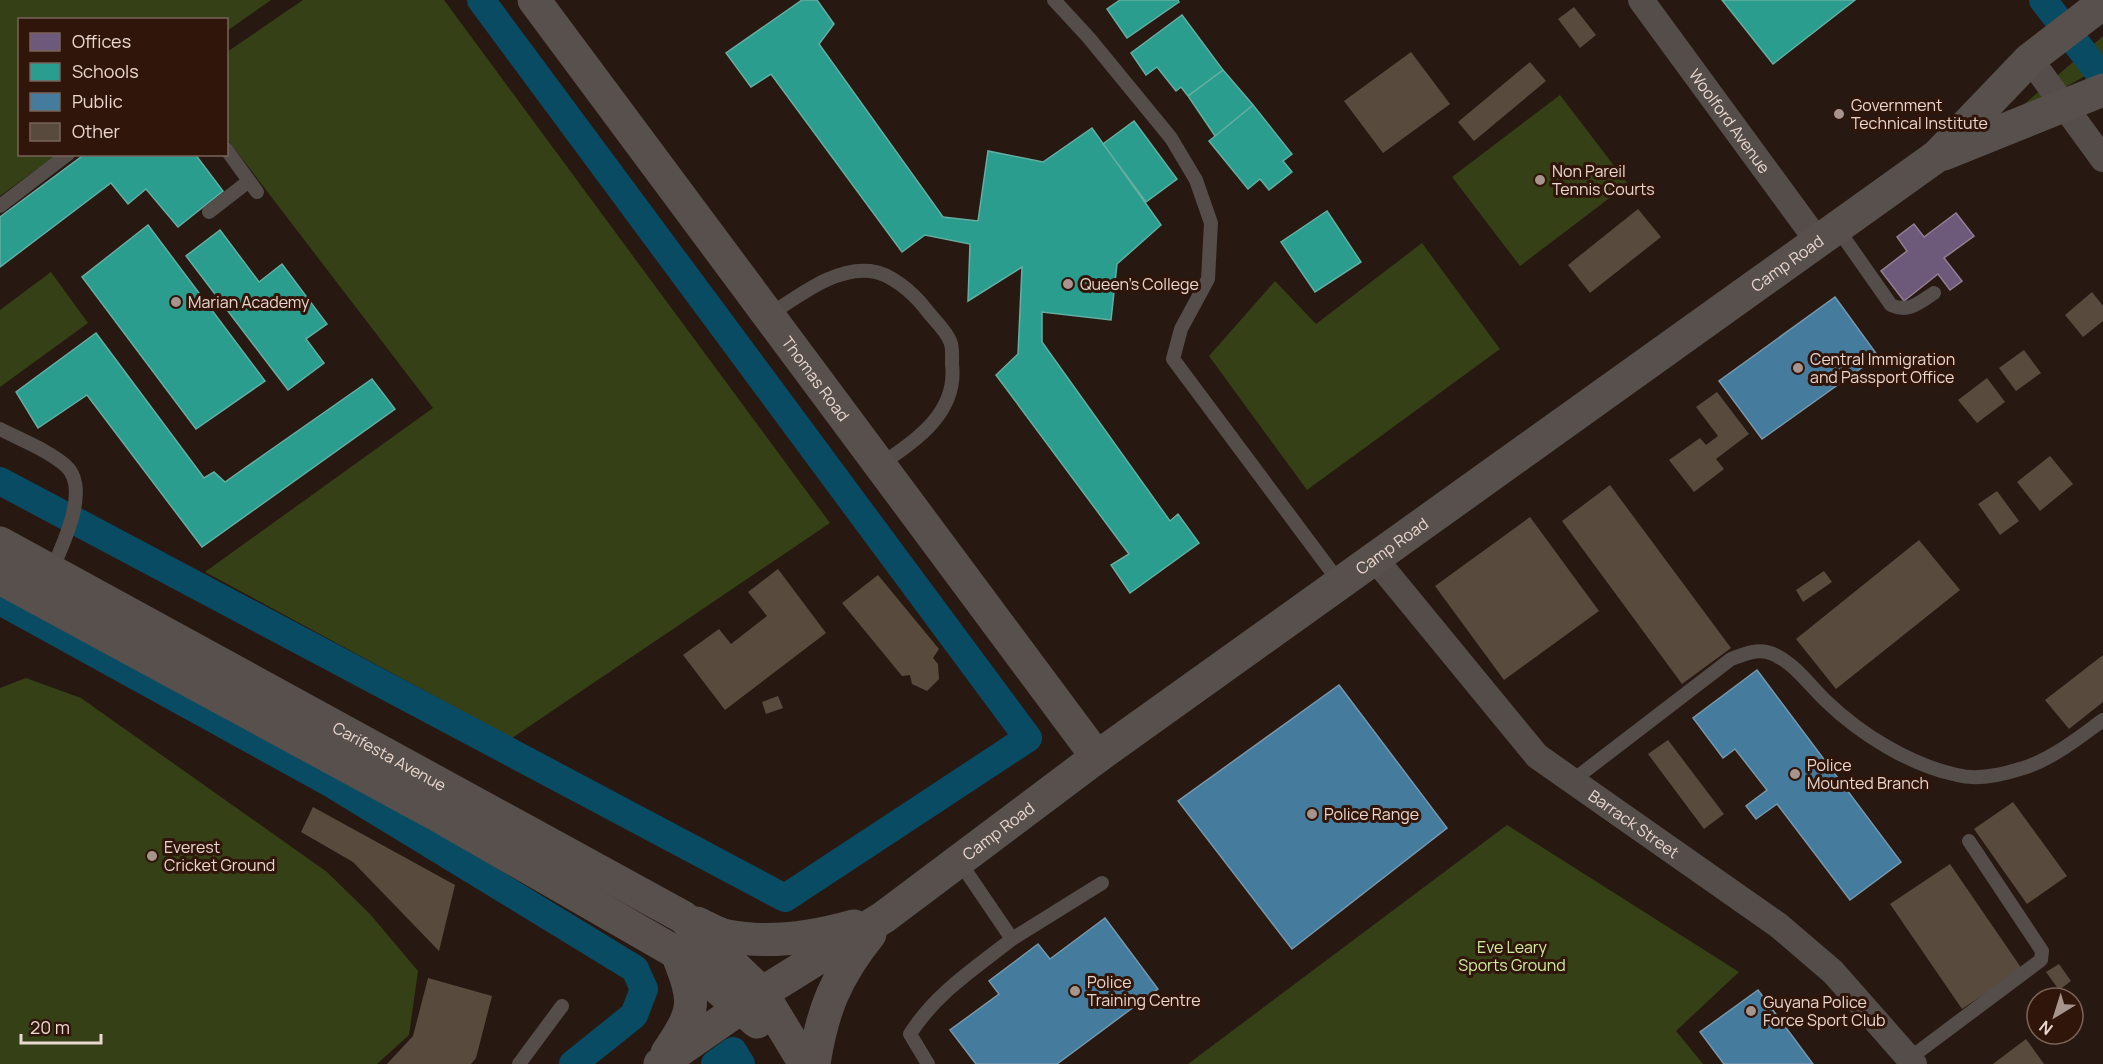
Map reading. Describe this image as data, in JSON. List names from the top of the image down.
{
  "streets": {
    "main road": ["Camp Road", "Thomas Road", "Carifesta Avenue"],
    "street": ["Woolford Avenue", "Barrack Street"]
  },
  "crossings": [
    ["Woolford Avenue", "Camp Road"],
    ["Camp Road", "Thomas Road"],
    ["Camp Road", "Carifesta Avenue"],
    ["Camp Road", "Barrack Street"]
  ],
  "parks": ["Eve Leary Sports Ground"],
  "places": [
    "Government Technical Institute",
    "Non Pareil Tennis Courts",
    "Queen's College",
    "Marian Academy",
    "Central Immigration and Passport Office",
    "Police Mounted Branch",
    "Police Range",
    "Everest Cricket Ground",
    "Police Training Centre",
    "Guyana Police Force Sport Club"
  ],
  "legend": [
    "Offices",
    "Schools",
    "Public",
    "Other"
  ],
  "scale_bar": "20 m",
  "north": "bottom left"
}
